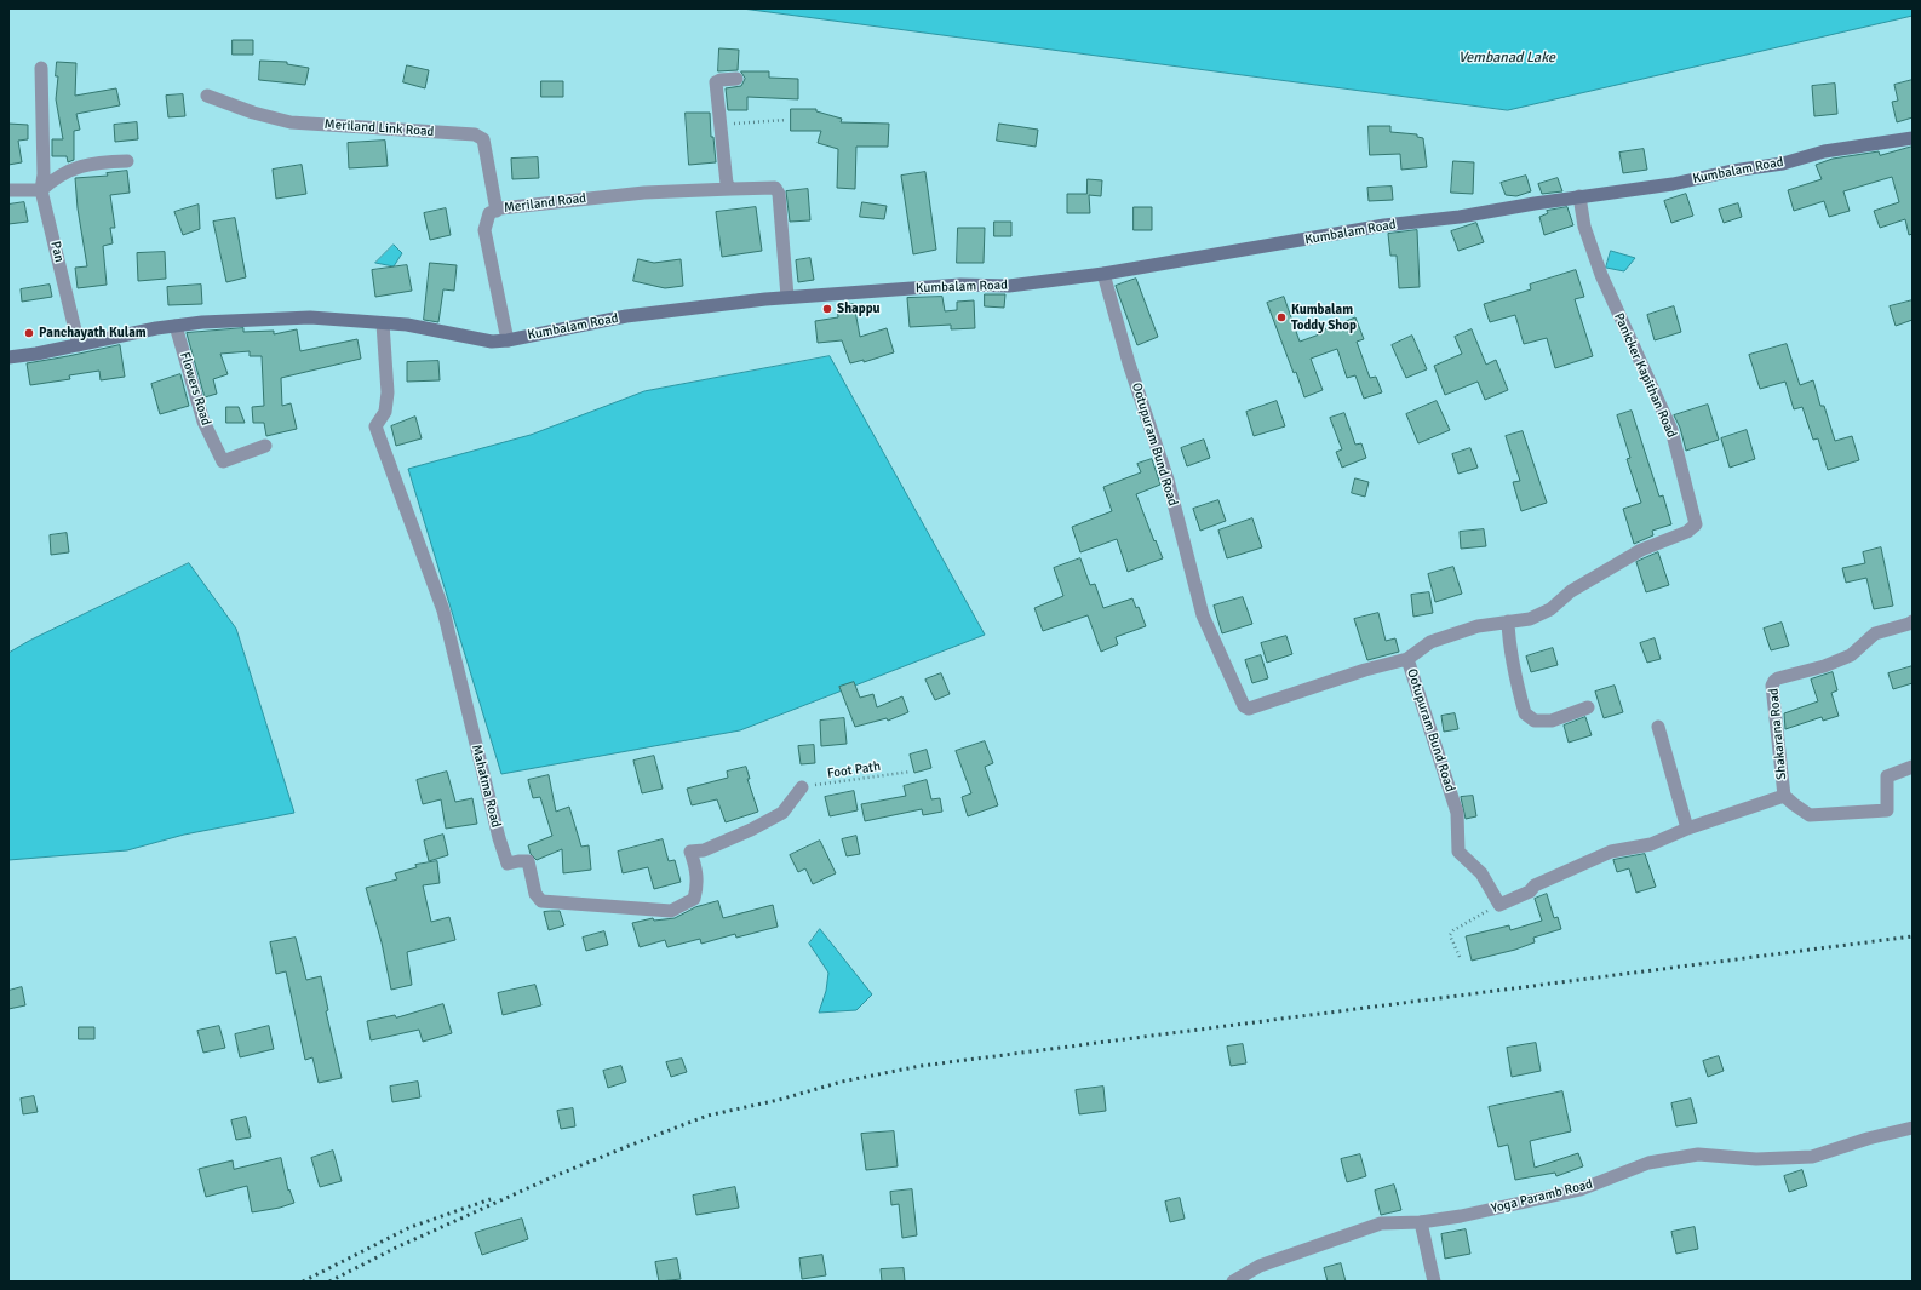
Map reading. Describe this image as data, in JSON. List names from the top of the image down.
{
  "streets": {
    "main road": ["Kumbalam Road"],
    "street": [
      "Meriland Link Road",
      "Meriland Road",
      "Pan",
      "Panicker Kapithan Road",
      "Flowers Road",
      "Ootupuram Bund Road",
      "Shakarana Road",
      "Mahatma Road",
      "Yoga Paramb Road"
    ],
    "path": ["Foot Path"]
  },
  "crossings": [
    ["Meriland Link Road", "Meriland Road"],
    ["Kumbalam Road", "Meriland Road"],
    ["Kumbalam Road", "Pan"],
    ["Kumbalam Road", "Panicker Kapithan Road"],
    ["Kumbalam Road", "Flowers Road"],
    ["Kumbalam Road", "Ootupuram Bund Road"],
    ["Kumbalam Road", "Mahatma Road"],
    ["Panicker Kapithan Road", "Ootupuram Bund Road"],
    ["Foot Path", "Mahatma Road"]
  ],
  "water": ["Vembanad Lake"],
  "places": ["Shappu", "Kumbalam Toddy Shop", "Panchayath Kulam"]
}
